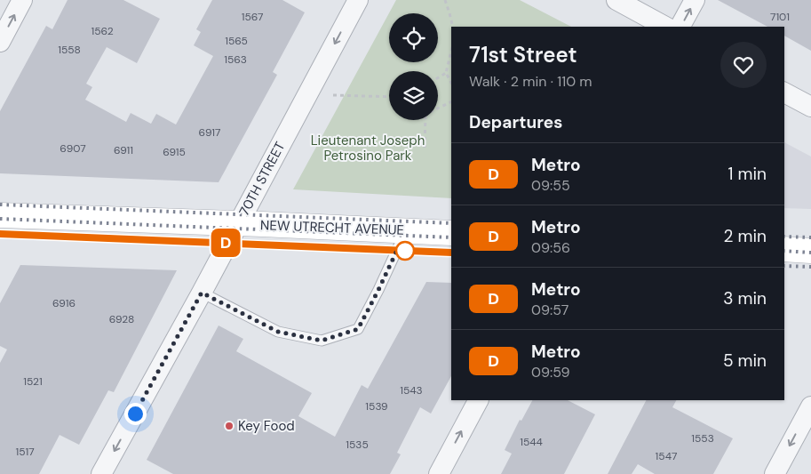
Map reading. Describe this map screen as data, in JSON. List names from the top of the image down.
{
  "streets": {
    "street": ["70TH STREET", "NEW UTRECHT AVENUE"]
  },
  "crossings": [
    ["70TH STREET", "NEW UTRECHT AVENUE"]
  ],
  "one_way": ["70TH STREET"],
  "parks": ["Lieutenant Joseph Petrosino Park"],
  "places": ["Key Food"],
  "lines": ["metro line D"],
  "house_numbers": [
    "1567",
    "7101",
    "1562",
    "1565",
    "1558",
    "1563",
    "6917",
    "6907",
    "6911",
    "6915",
    "6916",
    "6928",
    "1521",
    "1543",
    "1539",
    "1553",
    "1544",
    "1535",
    "1517",
    "1547"
  ],
  "page": {
    "on_map": "D",
    "heading": [
      ["71st Street", "Walk · 2 min · 110 m"],
      "Departures"
    ],
    "list": [
      {
        "mark": "D",
        "name": "Metro",
        "note": "09:55",
        "value": "1 min"
      },
      {
        "mark": "D",
        "name": "Metro",
        "note": "09:56",
        "value": "2 min"
      },
      {
        "mark": "D",
        "name": "Metro",
        "note": "09:57",
        "value": "3 min"
      },
      {
        "mark": "D",
        "name": "Metro",
        "note": "09:59",
        "value": "5 min"
      }
    ]
  }
}
